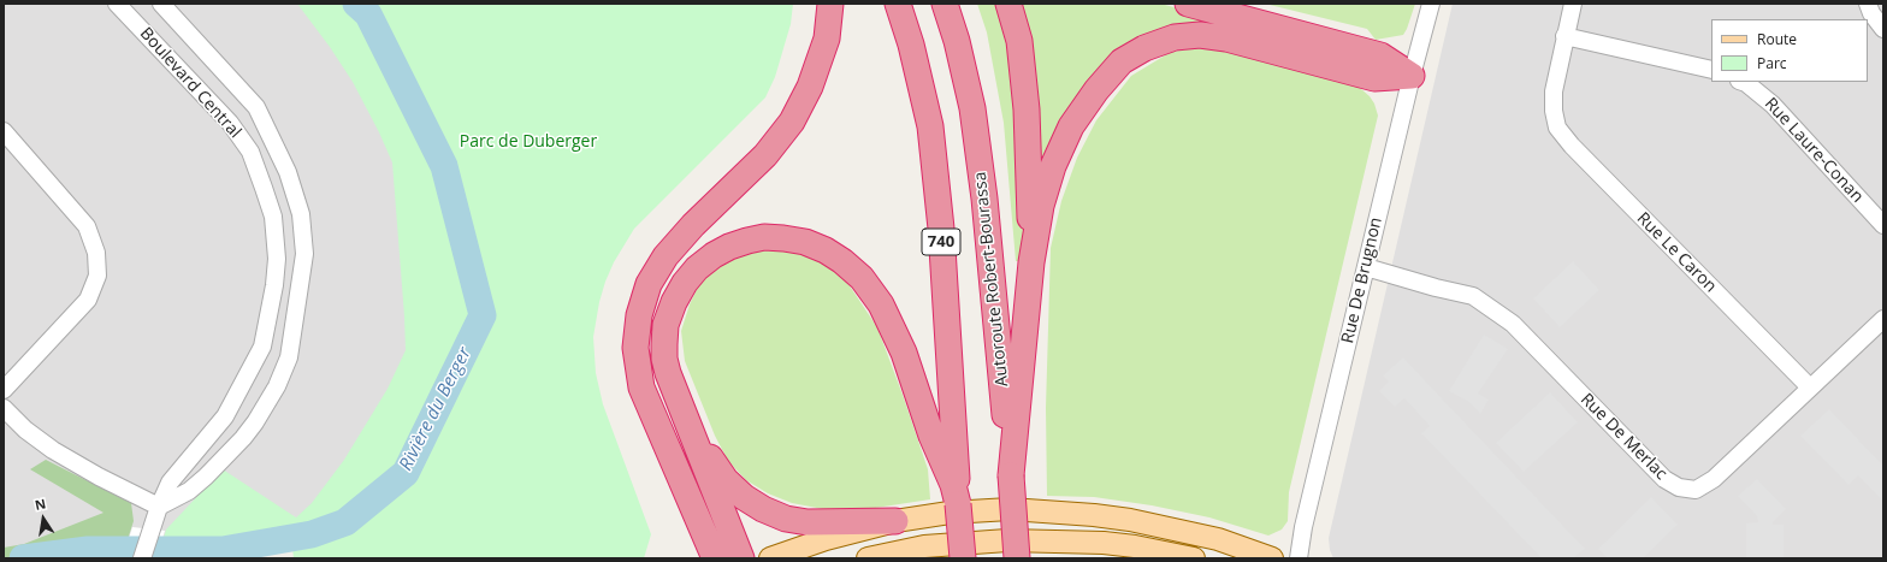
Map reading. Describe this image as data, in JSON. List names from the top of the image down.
{
  "streets": {
    "highway": ["740", "Autoroute Robert-Bourassa"],
    "street": [
      "Boulevard Central",
      "Rue Laure-Conan",
      "Rue Le Caron",
      "Rue De Brugnon",
      "Rue De Merlac"
    ]
  },
  "crossings": [
    ["Rue Le Caron", "Rue De Merlac"],
    ["Rue De Brugnon", "Rue De Merlac"]
  ],
  "water": ["Rivière du Berger"],
  "parks": ["Parc de Duberger"],
  "legend": ["Route", "Parc"],
  "north": "top"
}
